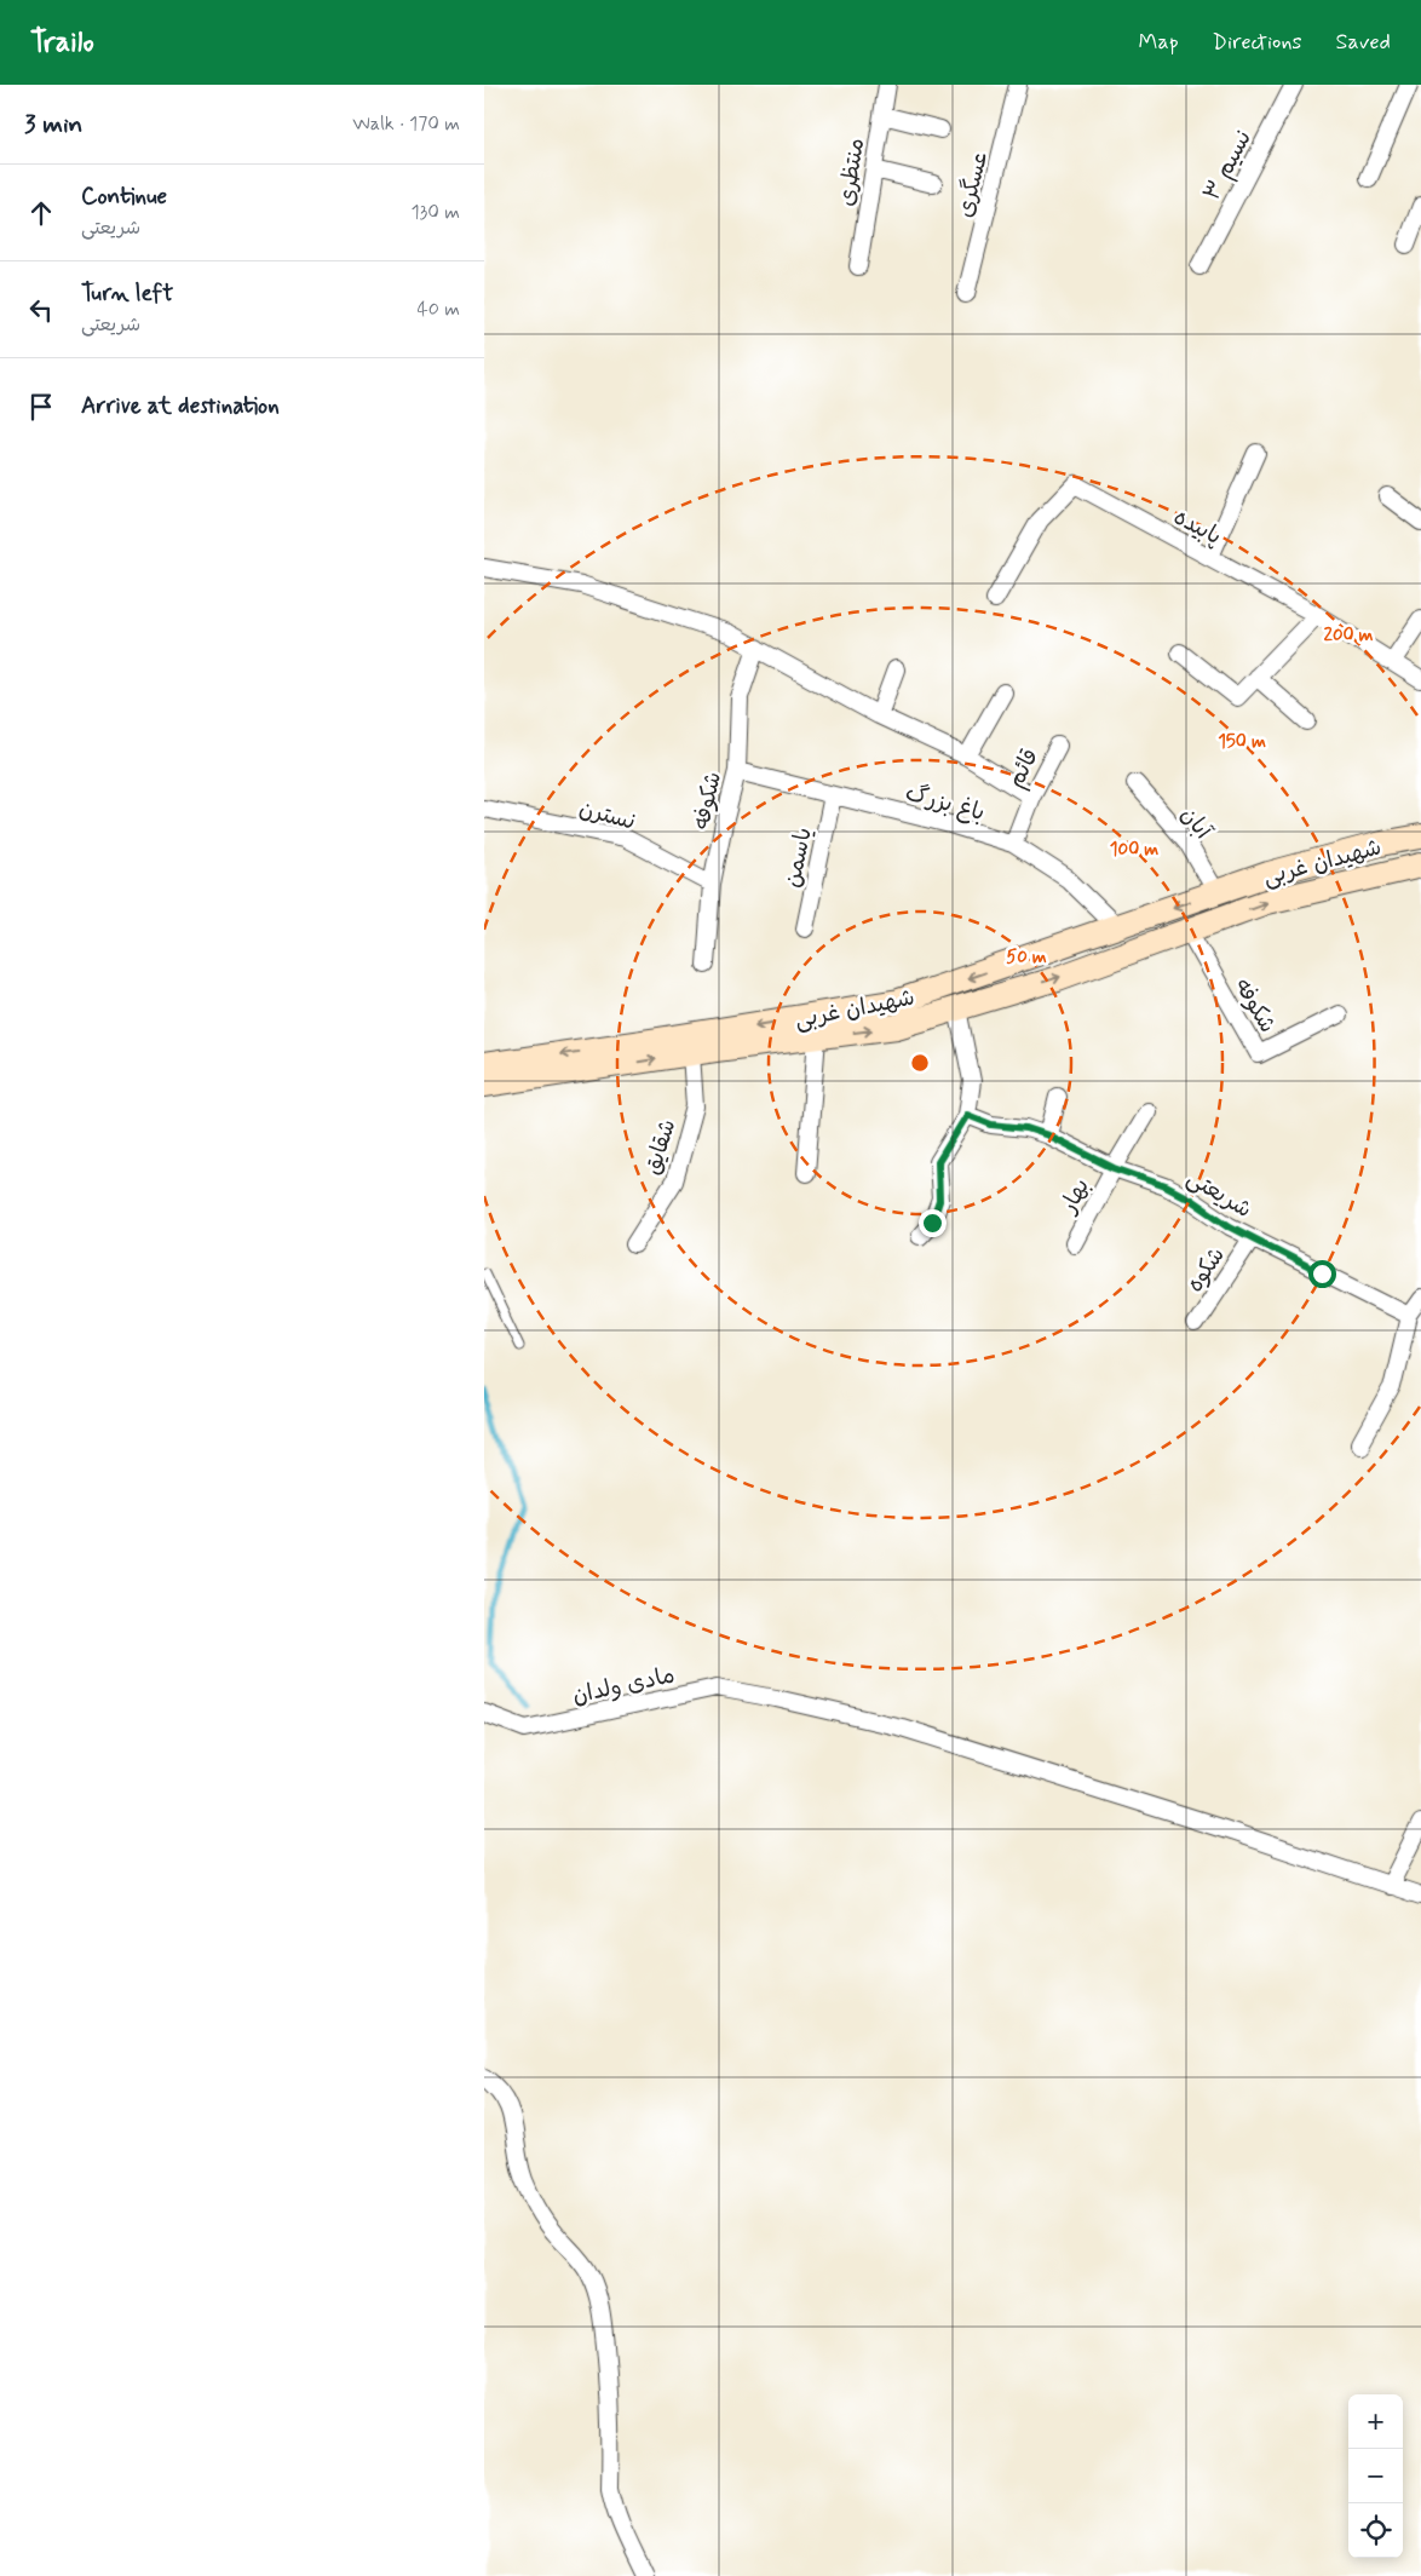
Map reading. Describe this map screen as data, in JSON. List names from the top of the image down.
{
  "streets": {
    "main road": ["شهیدان غربی"],
    "street": [
      "نسیم ۳",
      "منتظری",
      "عسگری",
      "پابیده",
      "قائم",
      "شکوفه",
      "باغ بزرگ",
      "نسترن",
      "آبان",
      "یاسمن",
      "شقایق",
      "شریعتی",
      "بهار",
      "شکوه",
      "مادی ولدان"
    ]
  },
  "crossings": [
    ["قائم", "باغ بزرگ"],
    ["شکوفه", "باغ بزرگ"],
    ["شکوفه", "نسترن"],
    ["شکوفه", "شهیدان غربی"],
    ["باغ بزرگ", "یاسمن"],
    ["باغ بزرگ", "شهیدان غربی"],
    ["آبان", "شهیدان غربی"],
    ["شهیدان غربی", "شقایق"],
    ["شریعتی", "بهار"],
    ["شریعتی", "شکوه"]
  ],
  "page": {
    "header": "Trailo",
    "nav": ["Map", "Directions", "Saved"],
    "heading": ["3 min", "Walk · 170 m"],
    "list": [
      ["Continue", "شریعتی", "130 m"],
      ["Turn left", "شریعتی", "40 m"],
      "Arrive at destination"
    ],
    "map_buttons": ["+", "−"]
  },
  "rings": [
    "200 m",
    "150 m",
    "100 m",
    "50 m"
  ]
}
